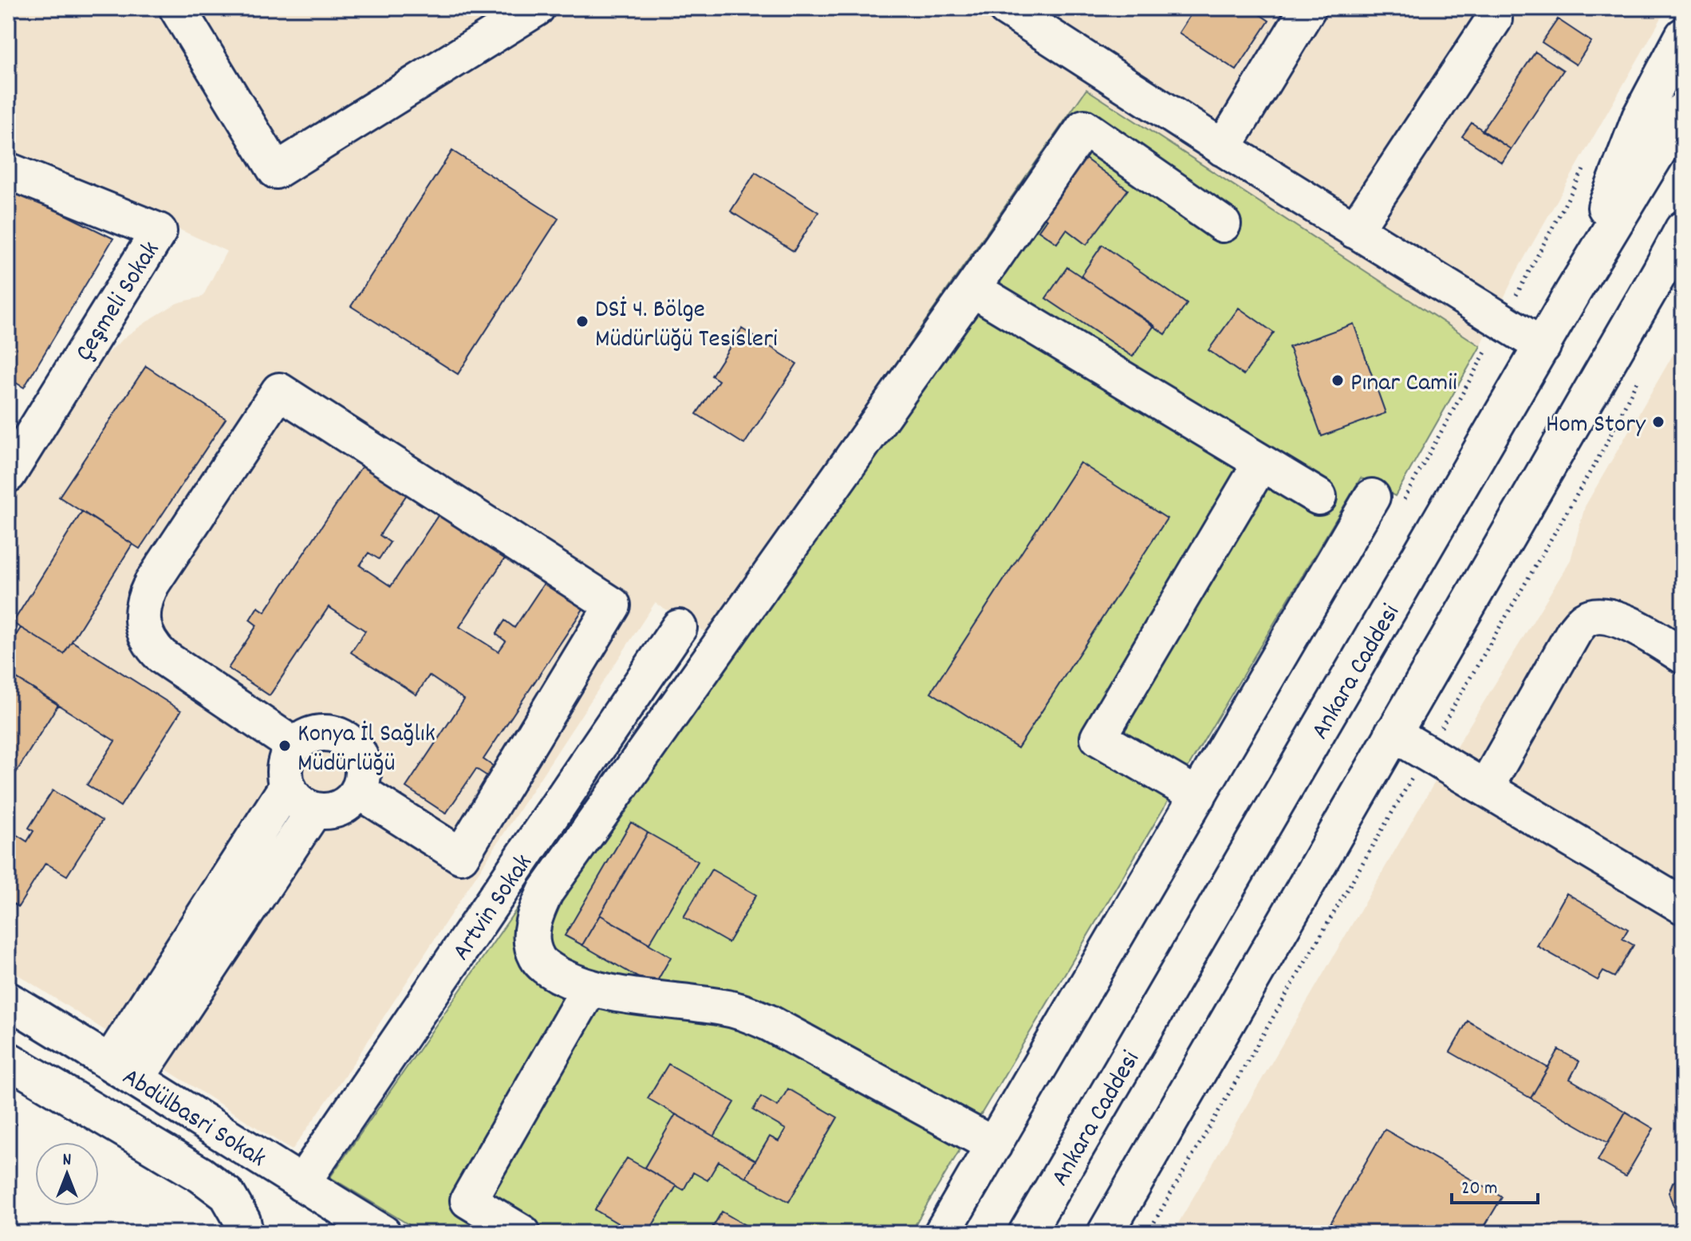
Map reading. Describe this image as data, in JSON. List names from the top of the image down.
{
  "streets": {
    "main road": [
      "Çeşmeli Sokak",
      "Ankara Caddesi",
      "Artvin Sokak",
      "Abdülbasri Sokak"
    ]
  },
  "crossings": [
    ["Artvin Sokak", "Abdülbasri Sokak"]
  ],
  "places": [
    "DSİ 4. Bölge Müdürlüğü Tesisleri",
    "Pınar Camii",
    "Hom Story",
    "Konya İl Sağlık Müdürlüğü"
  ],
  "scale_bar": "20 m",
  "north": "top"
}
